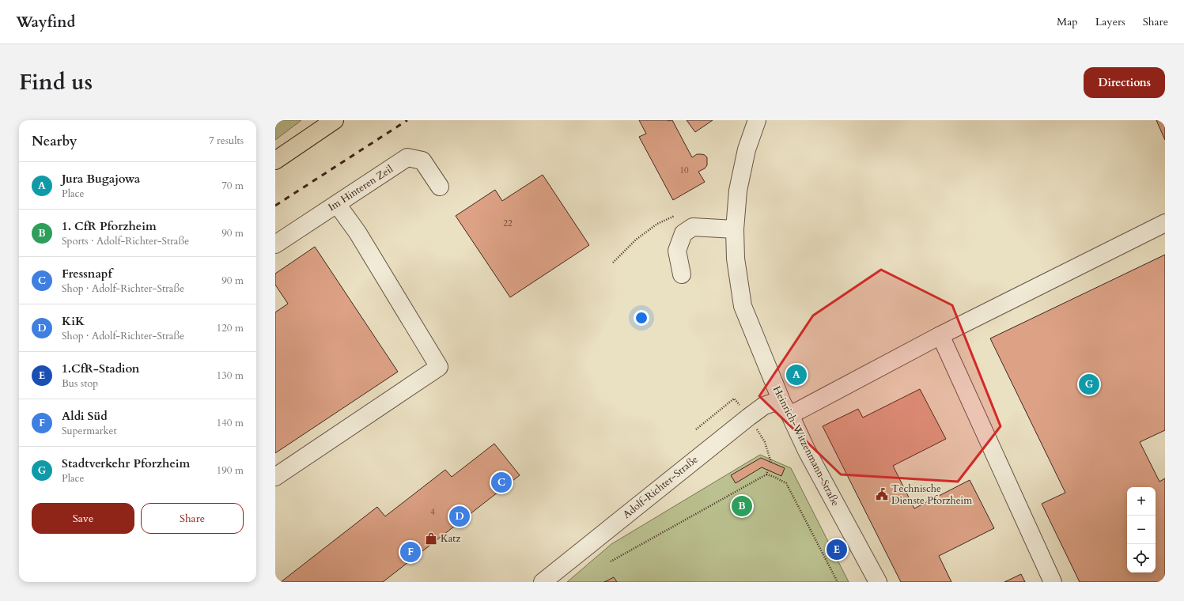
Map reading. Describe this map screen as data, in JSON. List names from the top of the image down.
{
  "streets": {
    "street": ["Im Hinteren Zeil", "Heinrich-Witzenmann-Straße", "Adolf-Richter-Straße"]
  },
  "crossings": [
    ["Heinrich-Witzenmann-Straße", "Adolf-Richter-Straße"]
  ],
  "places": {
    "public building": ["Technische Dienste Pforzheim"],
    "shop": ["Katz"]
  },
  "house_numbers": ["10", "22", "4"],
  "page": {
    "header": "Wayfind",
    "nav": ["Map", "Layers", "Share"],
    "title": "Find us",
    "buttons": [
      "Directions",
      ["Save", "Share"]
    ],
    "heading": ["Nearby", "7 results"],
    "list": [
      {
        "mark": "A",
        "name": "Jura Bugajowa",
        "note": "Place",
        "value": "70 m"
      },
      {
        "mark": "B",
        "name": "1. CfR Pforzheim",
        "note": "Sports · Adolf-Richter-Straße",
        "value": "90 m"
      },
      {
        "mark": "C",
        "name": "Fressnapf",
        "note": "Shop · Adolf-Richter-Straße",
        "value": "90 m"
      },
      {
        "mark": "D",
        "name": "KiK",
        "note": "Shop · Adolf-Richter-Straße",
        "value": "120 m"
      },
      {
        "mark": "E",
        "name": "1.CfR-Stadion",
        "note": "Bus stop",
        "value": "130 m"
      },
      {
        "mark": "F",
        "name": "Aldi Süd",
        "note": "Supermarket",
        "value": "140 m"
      },
      {
        "mark": "G",
        "name": "Stadtverkehr Pforzheim",
        "note": "Place",
        "value": "190 m"
      }
    ],
    "pins": [
      "A",
      "G",
      "C",
      "B",
      "D",
      "E",
      "F"
    ],
    "map_buttons": ["+", "−"]
  }
}
